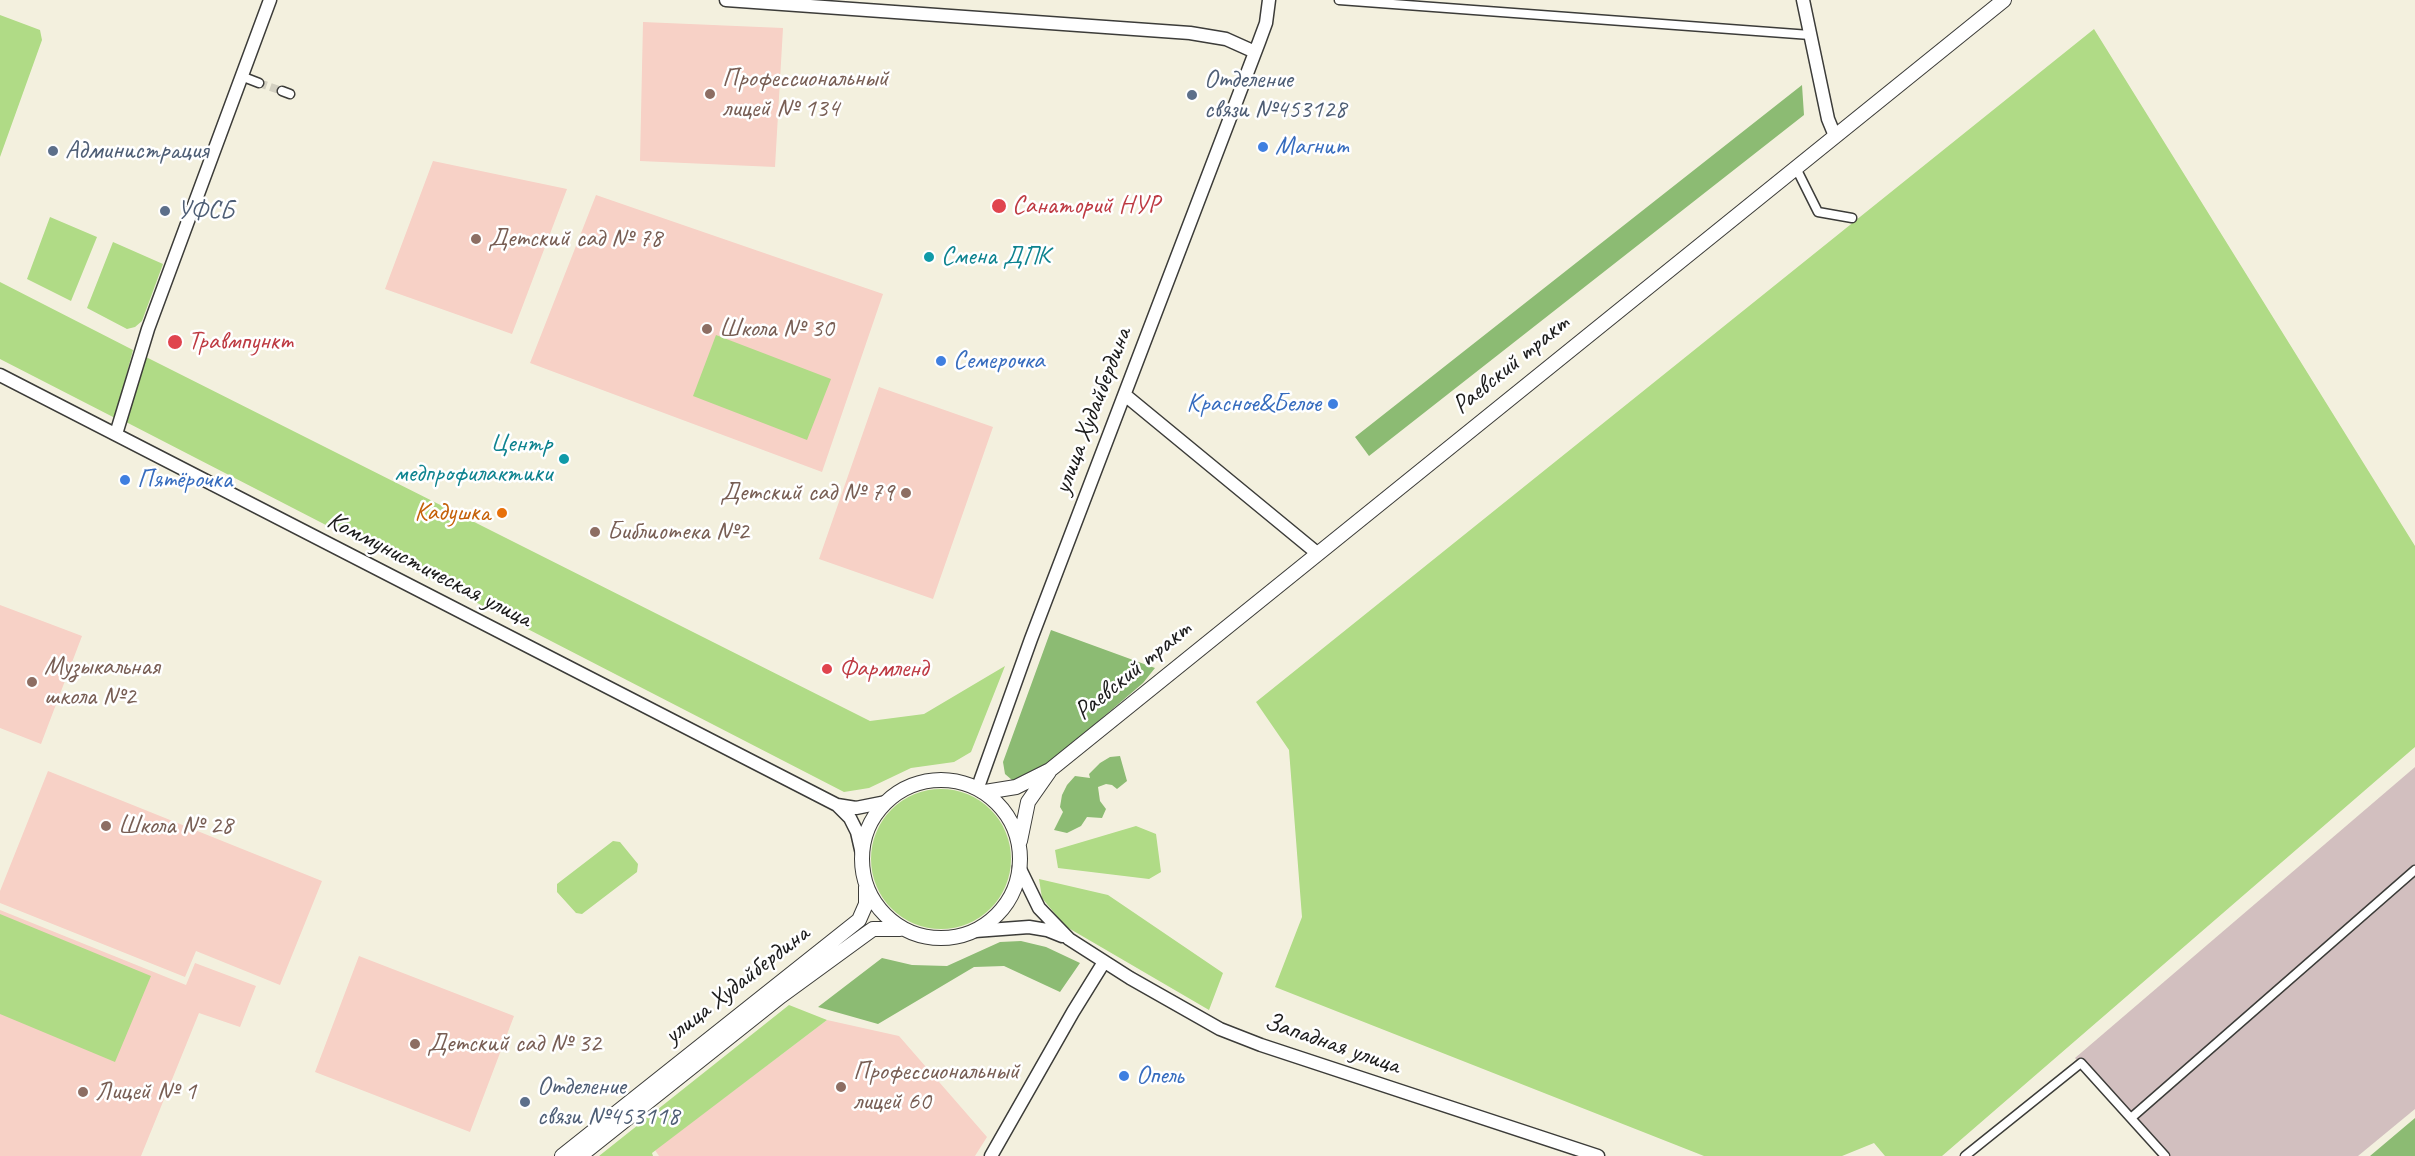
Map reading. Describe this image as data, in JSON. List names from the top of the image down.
{
  "streets": {
    "main road": [
      "Раевский тракт",
      "улица Худайбердина",
      "Коммунистическая улица",
      "Западная улица"
    ]
  },
  "crossings": [
    ["Раевский тракт", "улица Худайбердина"],
    ["Раевский тракт", "Коммунистическая улица"],
    ["Раевский тракт", "Западная улица"],
    ["улица Худайбердина", "Коммунистическая улица"],
    ["улица Худайбердина", "Западная улица"],
    ["Коммунистическая улица", "Западная улица"]
  ],
  "places": [
    "Профессиональный лицей № 134",
    "Отделение связи №453128",
    "Магнит",
    "Администрация",
    "Санаторий НУР",
    "УФСБ",
    "Детский сад № 78",
    "Смена ДПК",
    "Школа № 30",
    "Травмпункт",
    "Семерочка",
    "Красное&Белое",
    "Центр медпрофилактики",
    "Пятёрочка",
    "Детский сад № 79",
    "Кадушка",
    "Библиотека №2",
    "Фармленд",
    "Музыкальная школа №2",
    "Школа № 28",
    "Детский сад № 32",
    "Опель",
    "Профессиональный лицей 60",
    "Лицей № 1",
    "Отделение связи №453118"
  ]
}
